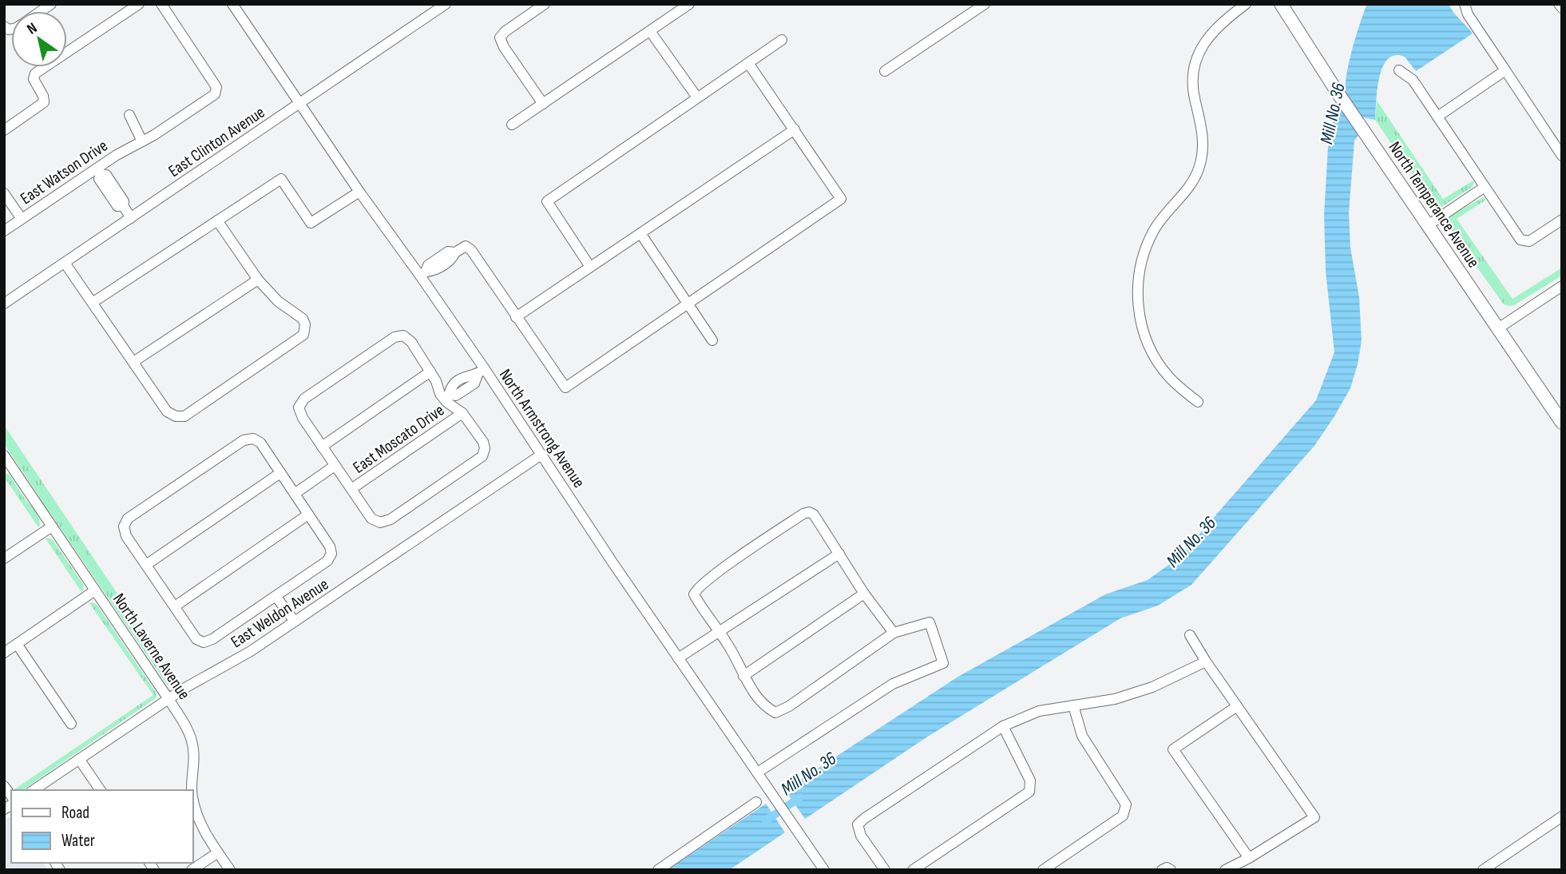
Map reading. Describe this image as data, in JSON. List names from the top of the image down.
{
  "streets": {
    "main road": ["North Temperance Avenue"],
    "street": [
      "East Clinton Avenue",
      "East Watson Drive",
      "North Armstrong Avenue",
      "East Moscato Drive",
      "East Weldon Avenue",
      "North Laverne Avenue"
    ]
  },
  "crossings": [
    ["East Clinton Avenue", "North Armstrong Avenue"],
    ["North Armstrong Avenue", "East Weldon Avenue"],
    ["East Weldon Avenue", "North Laverne Avenue"]
  ],
  "water": ["Mill No. 36"],
  "legend": ["Road", "Water"],
  "north": "top left"
}
